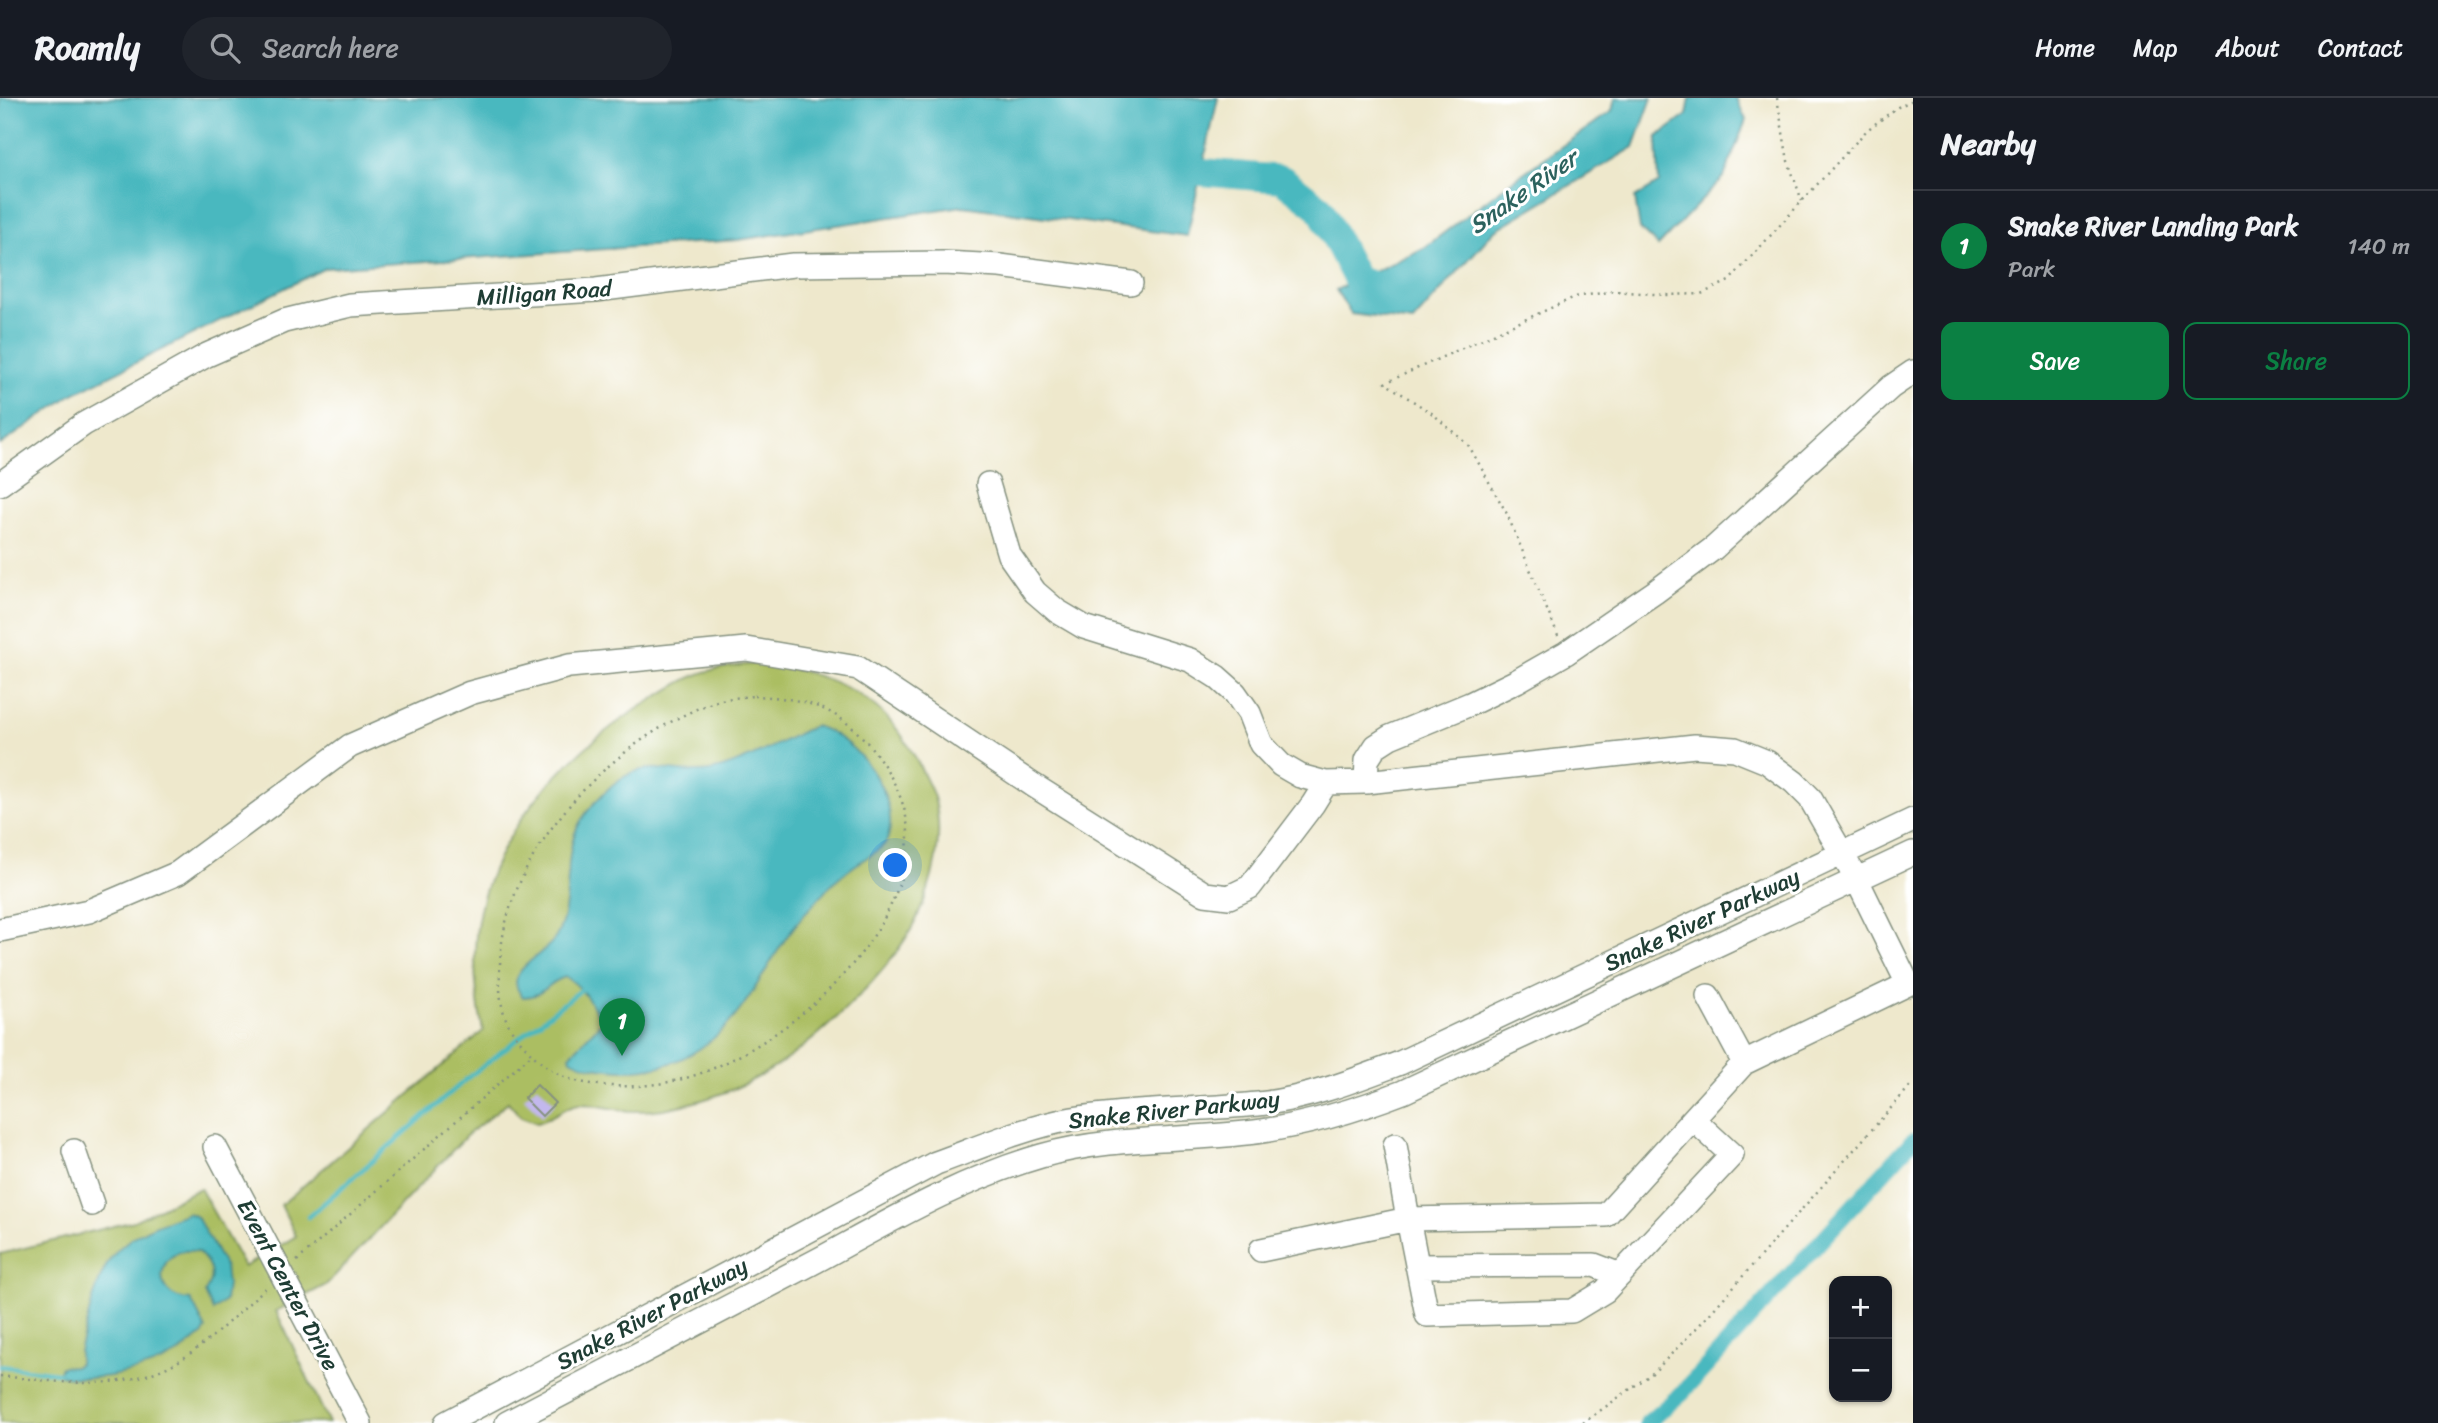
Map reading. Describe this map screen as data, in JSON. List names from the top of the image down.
{
  "streets": {
    "street": ["Milligan Road", "Snake River Parkway", "Event Center Drive"]
  },
  "water": ["Snake River"],
  "page": {
    "header": "Roamly",
    "search": "Search here",
    "nav": [
      "Home",
      "Map",
      "About",
      "Contact"
    ],
    "heading": "Nearby",
    "list": [
      {
        "mark": "1",
        "name": "Snake River Landing Park",
        "note": "Park",
        "value": "140 m"
      }
    ],
    "buttons": ["Save", "Share"],
    "pins": "1",
    "map_buttons": ["+", "−"]
  }
}
